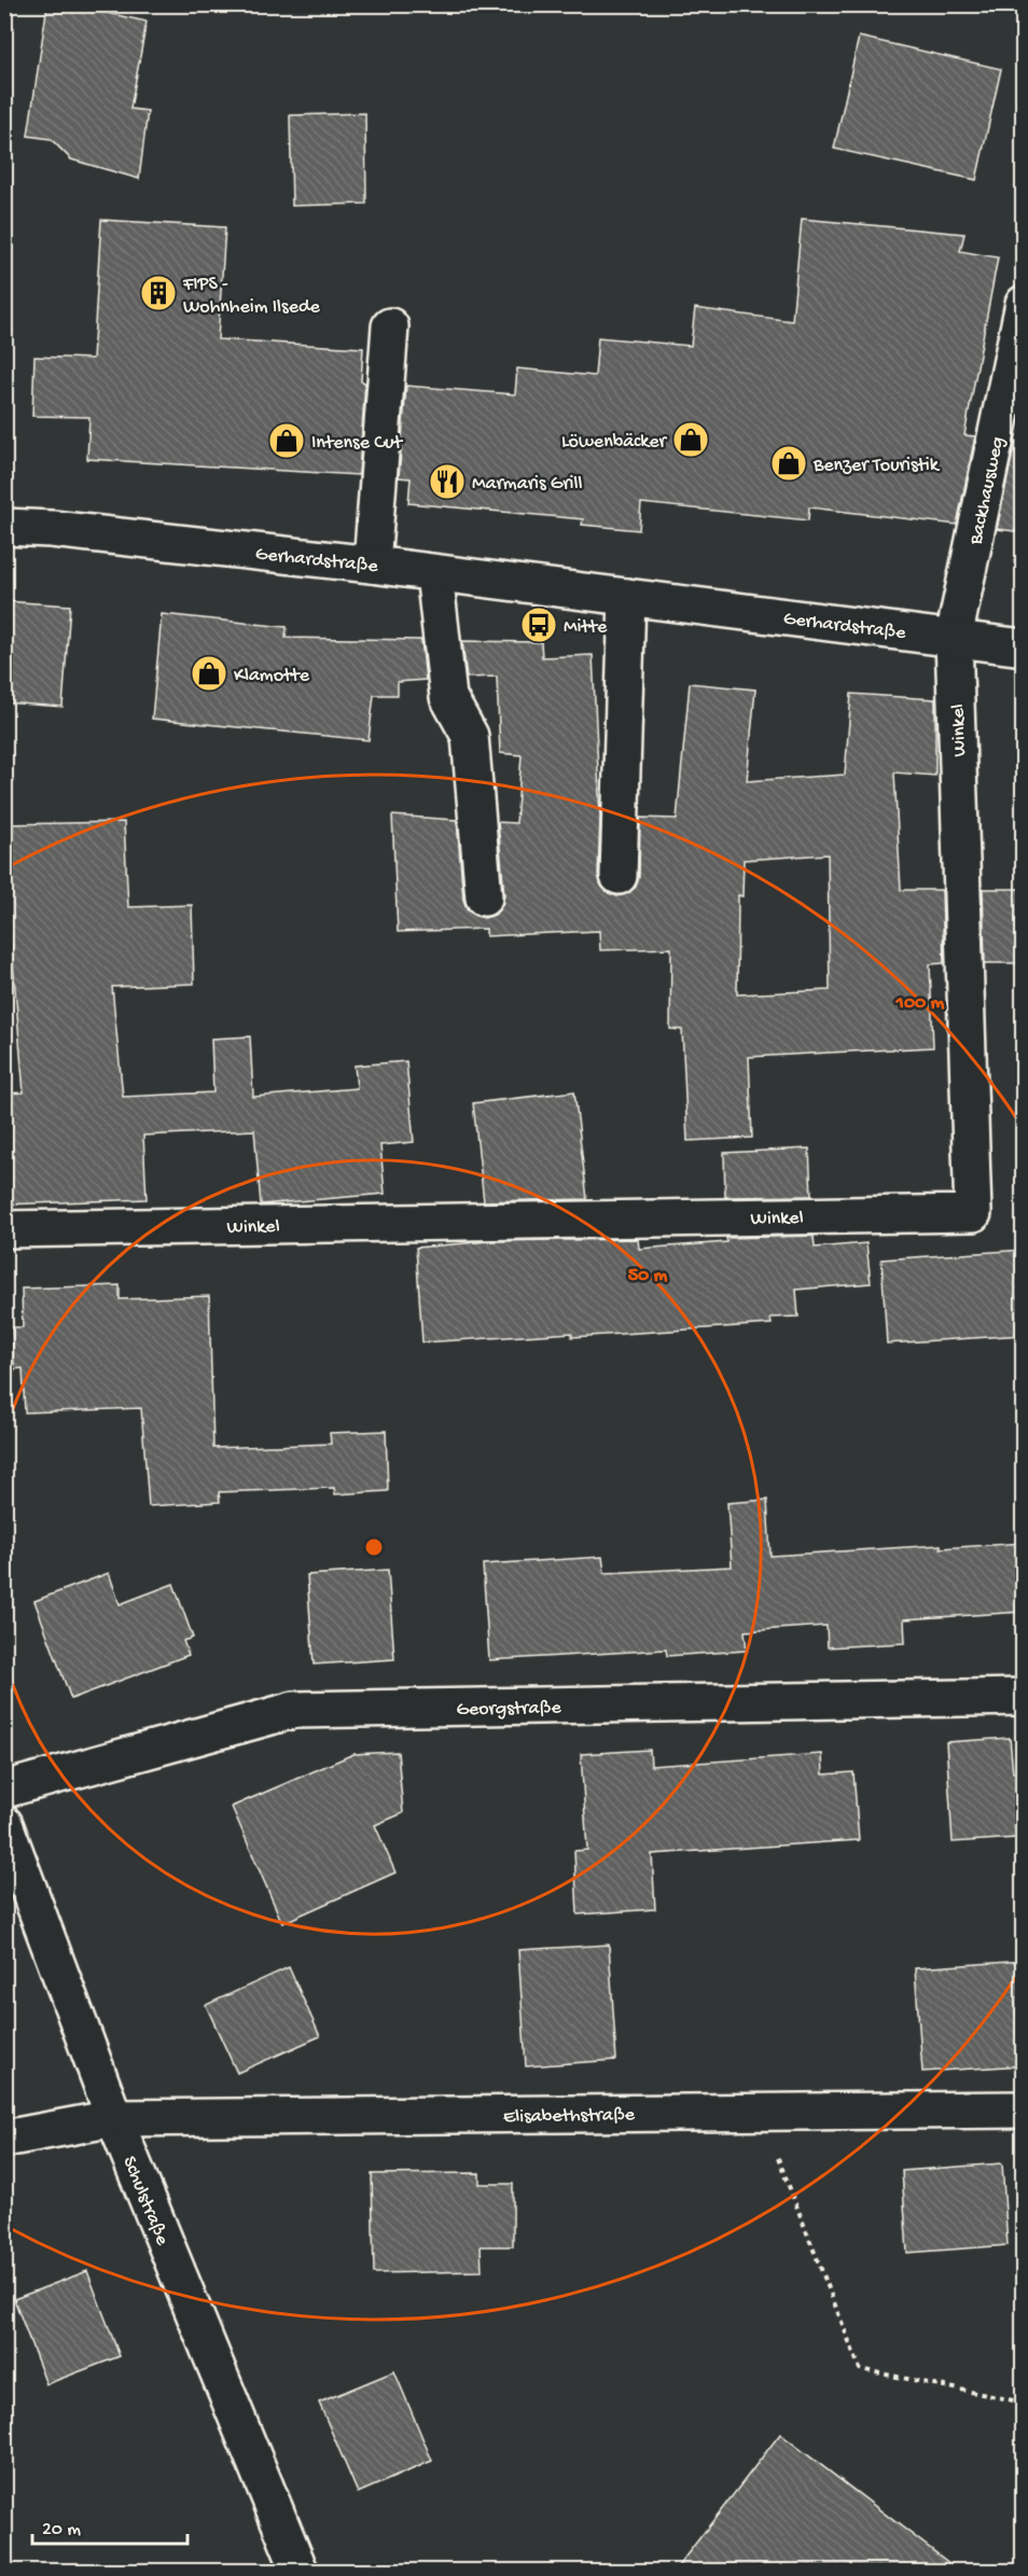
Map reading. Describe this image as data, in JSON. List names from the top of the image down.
{
  "streets": {
    "street": [
      "Backhausweg",
      "Gerhardstraße",
      "Winkel",
      "Georgstraße",
      "Elisabethstraße",
      "Schulstraße"
    ]
  },
  "crossings": [
    ["Backhausweg", "Gerhardstraße"],
    ["Backhausweg", "Winkel"],
    ["Gerhardstraße", "Winkel"],
    ["Elisabethstraße", "Schulstraße"]
  ],
  "places": {
    "building": ["FIPS - Wohnheim Ilsede"],
    "shop": [
      "Löwenbäcker",
      "Intense Cut",
      "Benzer Touristik",
      "Klamotte"
    ],
    "restaurant": ["Marmaris Grill"],
    "bus stop": ["Mitte"]
  },
  "scale_bar": "20 m",
  "rings": ["100 m", "50 m"]
}
